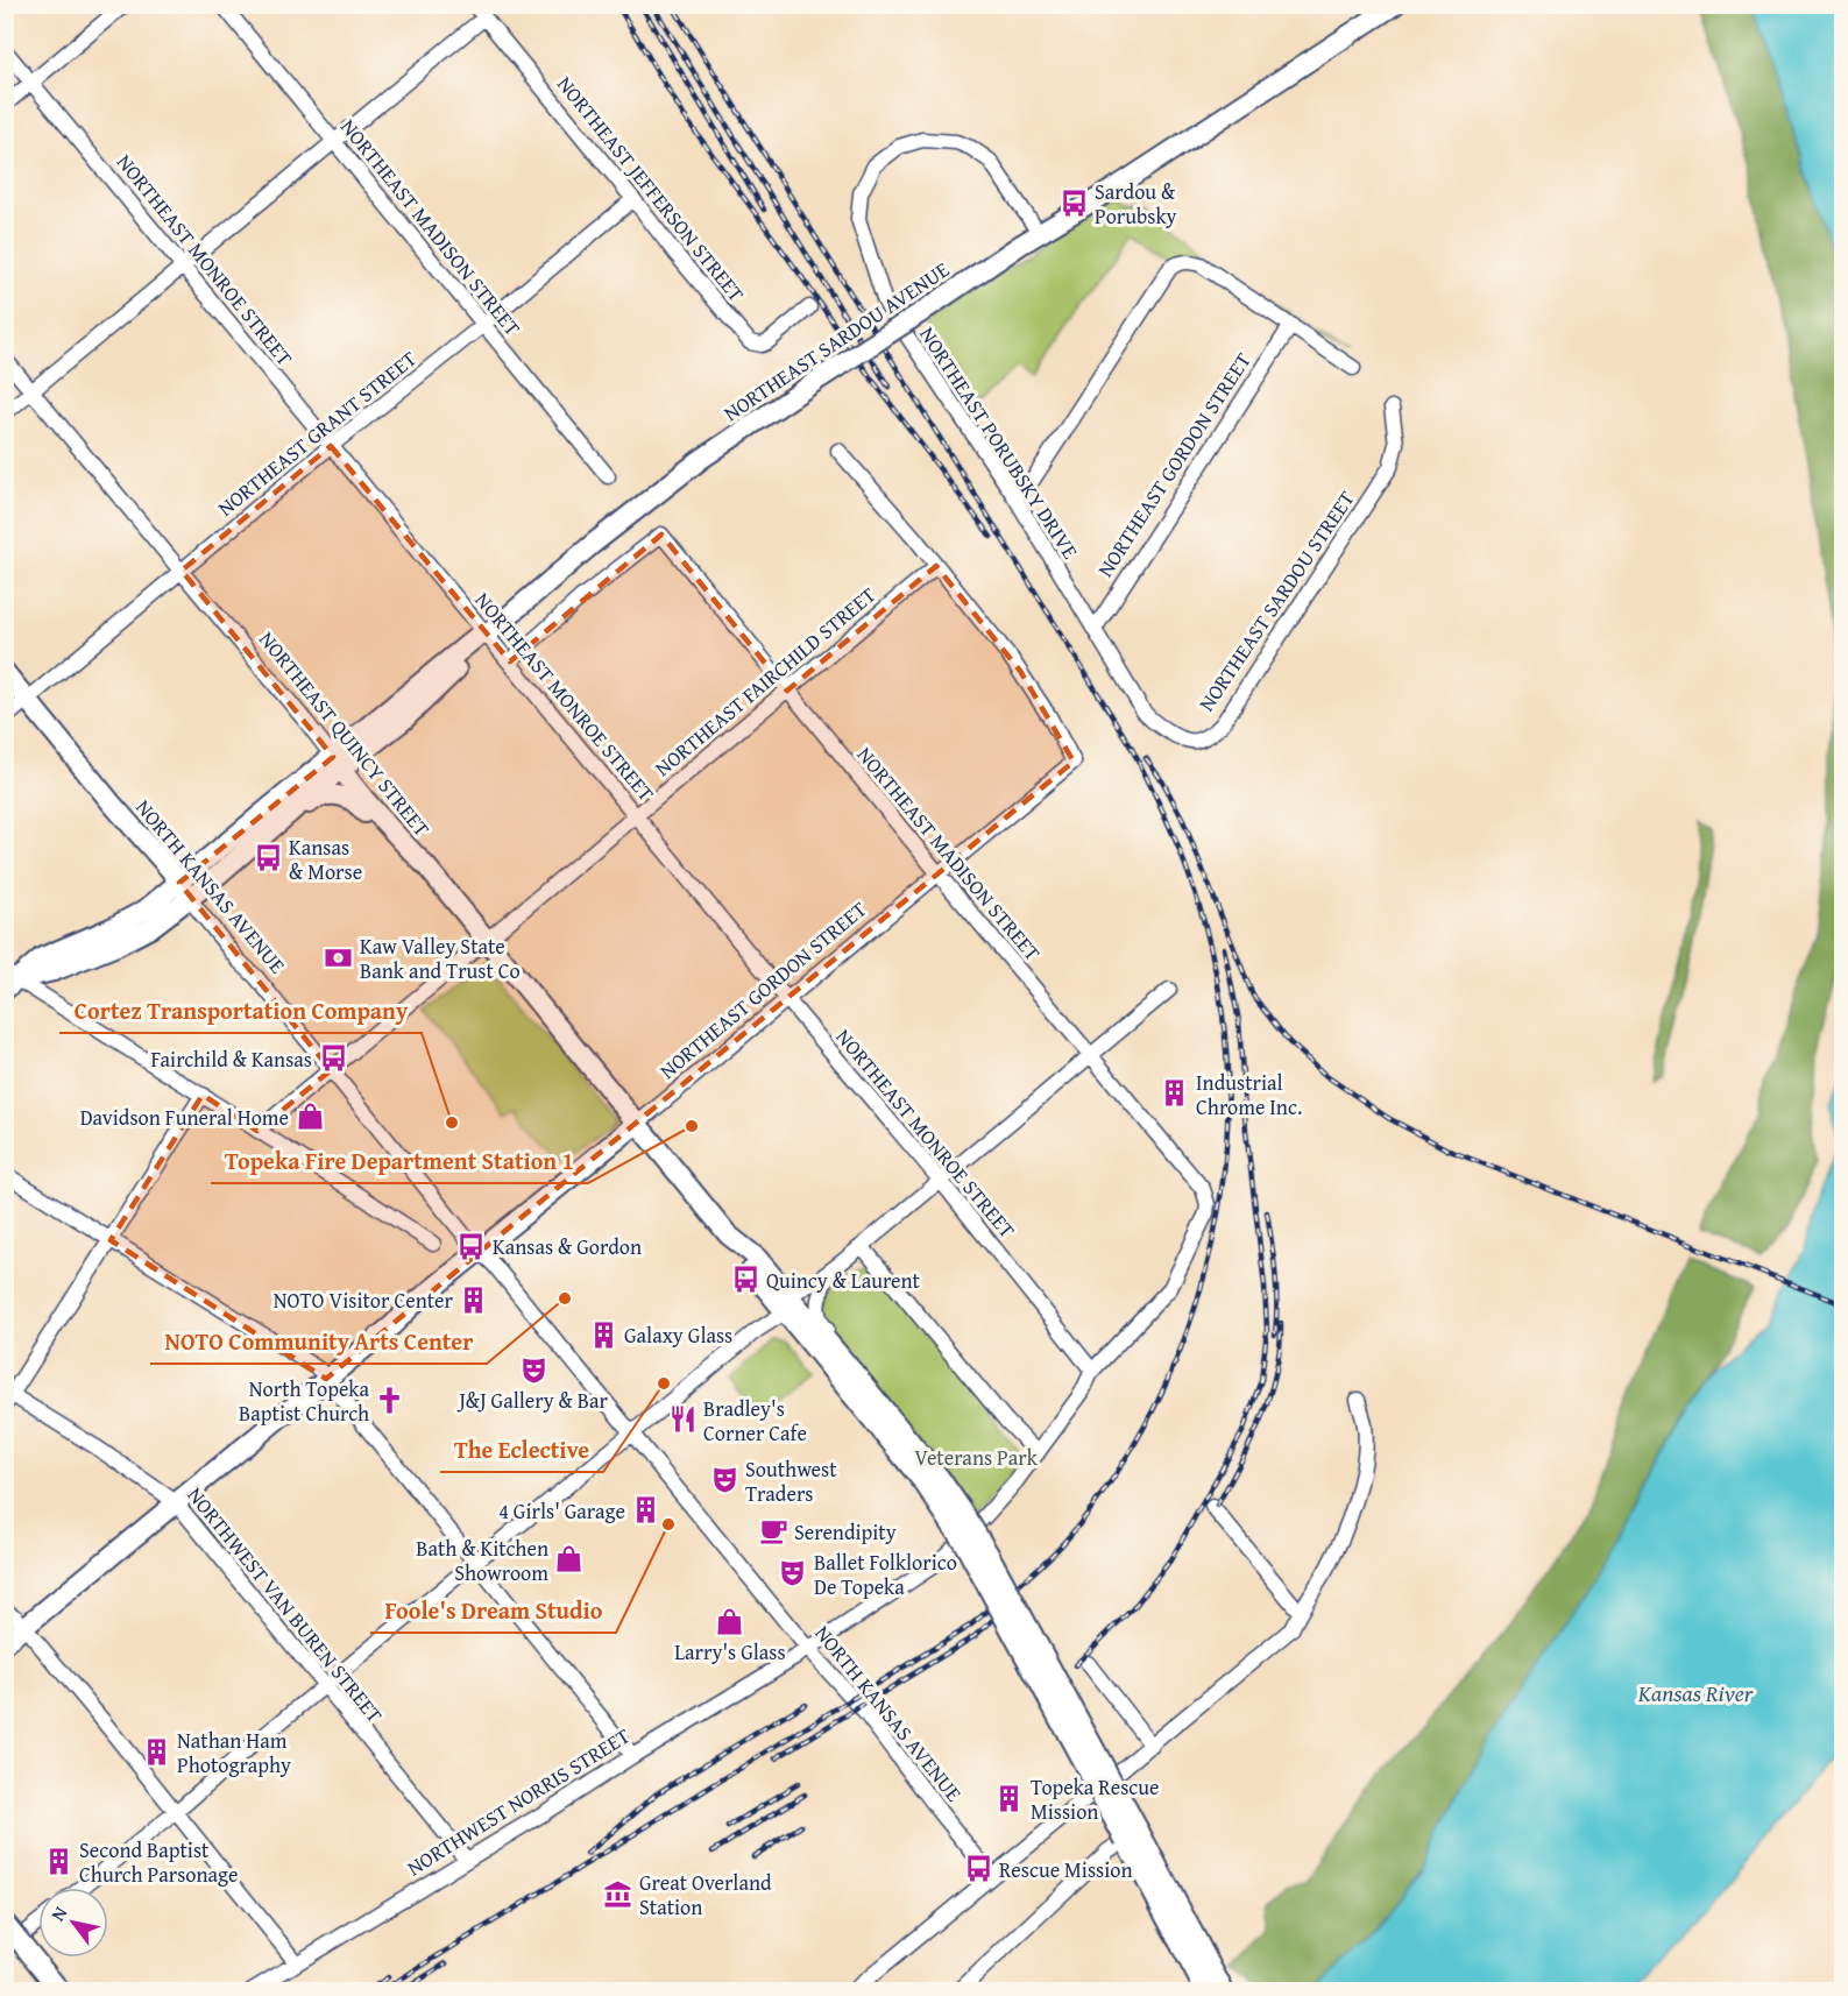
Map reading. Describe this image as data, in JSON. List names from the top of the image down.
{
  "streets": {
    "main road": [
      "NORTHEAST SARDOU AVENUE",
      "NORTHEAST GORDON STREET",
      "NORTHEAST QUINCY STREET",
      "NORTH KANSAS AVENUE"
    ],
    "street": [
      "NORTHEAST JEFFERSON STREET",
      "NORTHEAST MADISON STREET",
      "NORTHEAST MONROE STREET",
      "NORTHEAST GRANT STREET",
      "NORTHEAST PORUBSKY DRIVE",
      "NORTHEAST SARDOU STREET",
      "NORTHEAST FAIRCHILD STREET",
      "NORTHWEST VAN BUREN STREET",
      "NORTHWEST NORRIS STREET"
    ]
  },
  "crossings": [
    ["NORTHEAST JEFFERSON STREET", "NORTHEAST GRANT STREET"],
    ["NORTHEAST MADISON STREET", "NORTHEAST MONROE STREET"],
    ["NORTHEAST MADISON STREET", "NORTHEAST GRANT STREET"],
    ["NORTHEAST MADISON STREET", "NORTHEAST GORDON STREET"],
    ["NORTHEAST MADISON STREET", "NORTHEAST FAIRCHILD STREET"],
    ["NORTHEAST MADISON STREET", "NORTHWEST NORRIS STREET"],
    ["NORTHEAST MONROE STREET", "NORTHEAST SARDOU AVENUE"],
    ["NORTHEAST MONROE STREET", "NORTHEAST GRANT STREET"],
    ["NORTHEAST MONROE STREET", "NORTHEAST GORDON STREET"],
    ["NORTHEAST MONROE STREET", "NORTHEAST FAIRCHILD STREET"],
    ["NORTHEAST MONROE STREET", "NORTHWEST NORRIS STREET"],
    ["NORTHEAST SARDOU AVENUE", "NORTHEAST PORUBSKY DRIVE"],
    ["NORTHEAST SARDOU AVENUE", "NORTHEAST QUINCY STREET"],
    ["NORTHEAST GRANT STREET", "NORTHEAST QUINCY STREET"],
    ["NORTHEAST GRANT STREET", "NORTH KANSAS AVENUE"],
    ["NORTHEAST PORUBSKY DRIVE", "NORTHEAST GORDON STREET"],
    ["NORTHEAST PORUBSKY DRIVE", "NORTHEAST SARDOU STREET"],
    ["NORTHEAST GORDON STREET", "NORTHEAST FAIRCHILD STREET"],
    ["NORTHEAST GORDON STREET", "NORTHEAST QUINCY STREET"],
    ["NORTHEAST GORDON STREET", "NORTH KANSAS AVENUE"],
    ["NORTHEAST GORDON STREET", "NORTHWEST VAN BUREN STREET"],
    ["NORTHEAST FAIRCHILD STREET", "NORTHEAST QUINCY STREET"],
    ["NORTHEAST FAIRCHILD STREET", "NORTH KANSAS AVENUE"],
    ["NORTH KANSAS AVENUE", "NORTHWEST NORRIS STREET"],
    ["NORTHWEST VAN BUREN STREET", "NORTHWEST NORRIS STREET"]
  ],
  "water": ["Kansas River"],
  "parks": ["Veterans Park"],
  "places": {
    "bus stop": [
      "Sardou & Porubsky",
      "Kansas & Morse",
      "Fairchild & Kansas",
      "Kansas & Gordon",
      "Quincy & Laurent",
      "Rescue Mission"
    ],
    "bank": ["Kaw Valley State Bank and Trust Co"],
    "building": [
      "Industrial Chrome Inc.",
      "NOTO Visitor Center",
      "Galaxy Glass",
      "4 Girls' Garage",
      "Nathan Ham Photography",
      "Topeka Rescue Mission",
      "Second Baptist Church Parsonage"
    ],
    "shop": ["Davidson Funeral Home", "Bath & Kitchen Showroom", "Larry's Glass"],
    "other": [
      "Cortez Transportation Company",
      "Topeka Fire Department Station 1",
      "NOTO Community Arts Center",
      "The Eclective",
      "Foole's Dream Studio"
    ],
    "theatre": ["J&J Gallery & Bar", "Southwest Traders", "Ballet Folklorico De Topeka"],
    "church": ["North Topeka Baptist Church"],
    "restaurant": ["Bradley's Corner Cafe"],
    "cafe": ["Serendipity"],
    "museum": ["Great Overland Station"]
  },
  "north": "top left"
}
